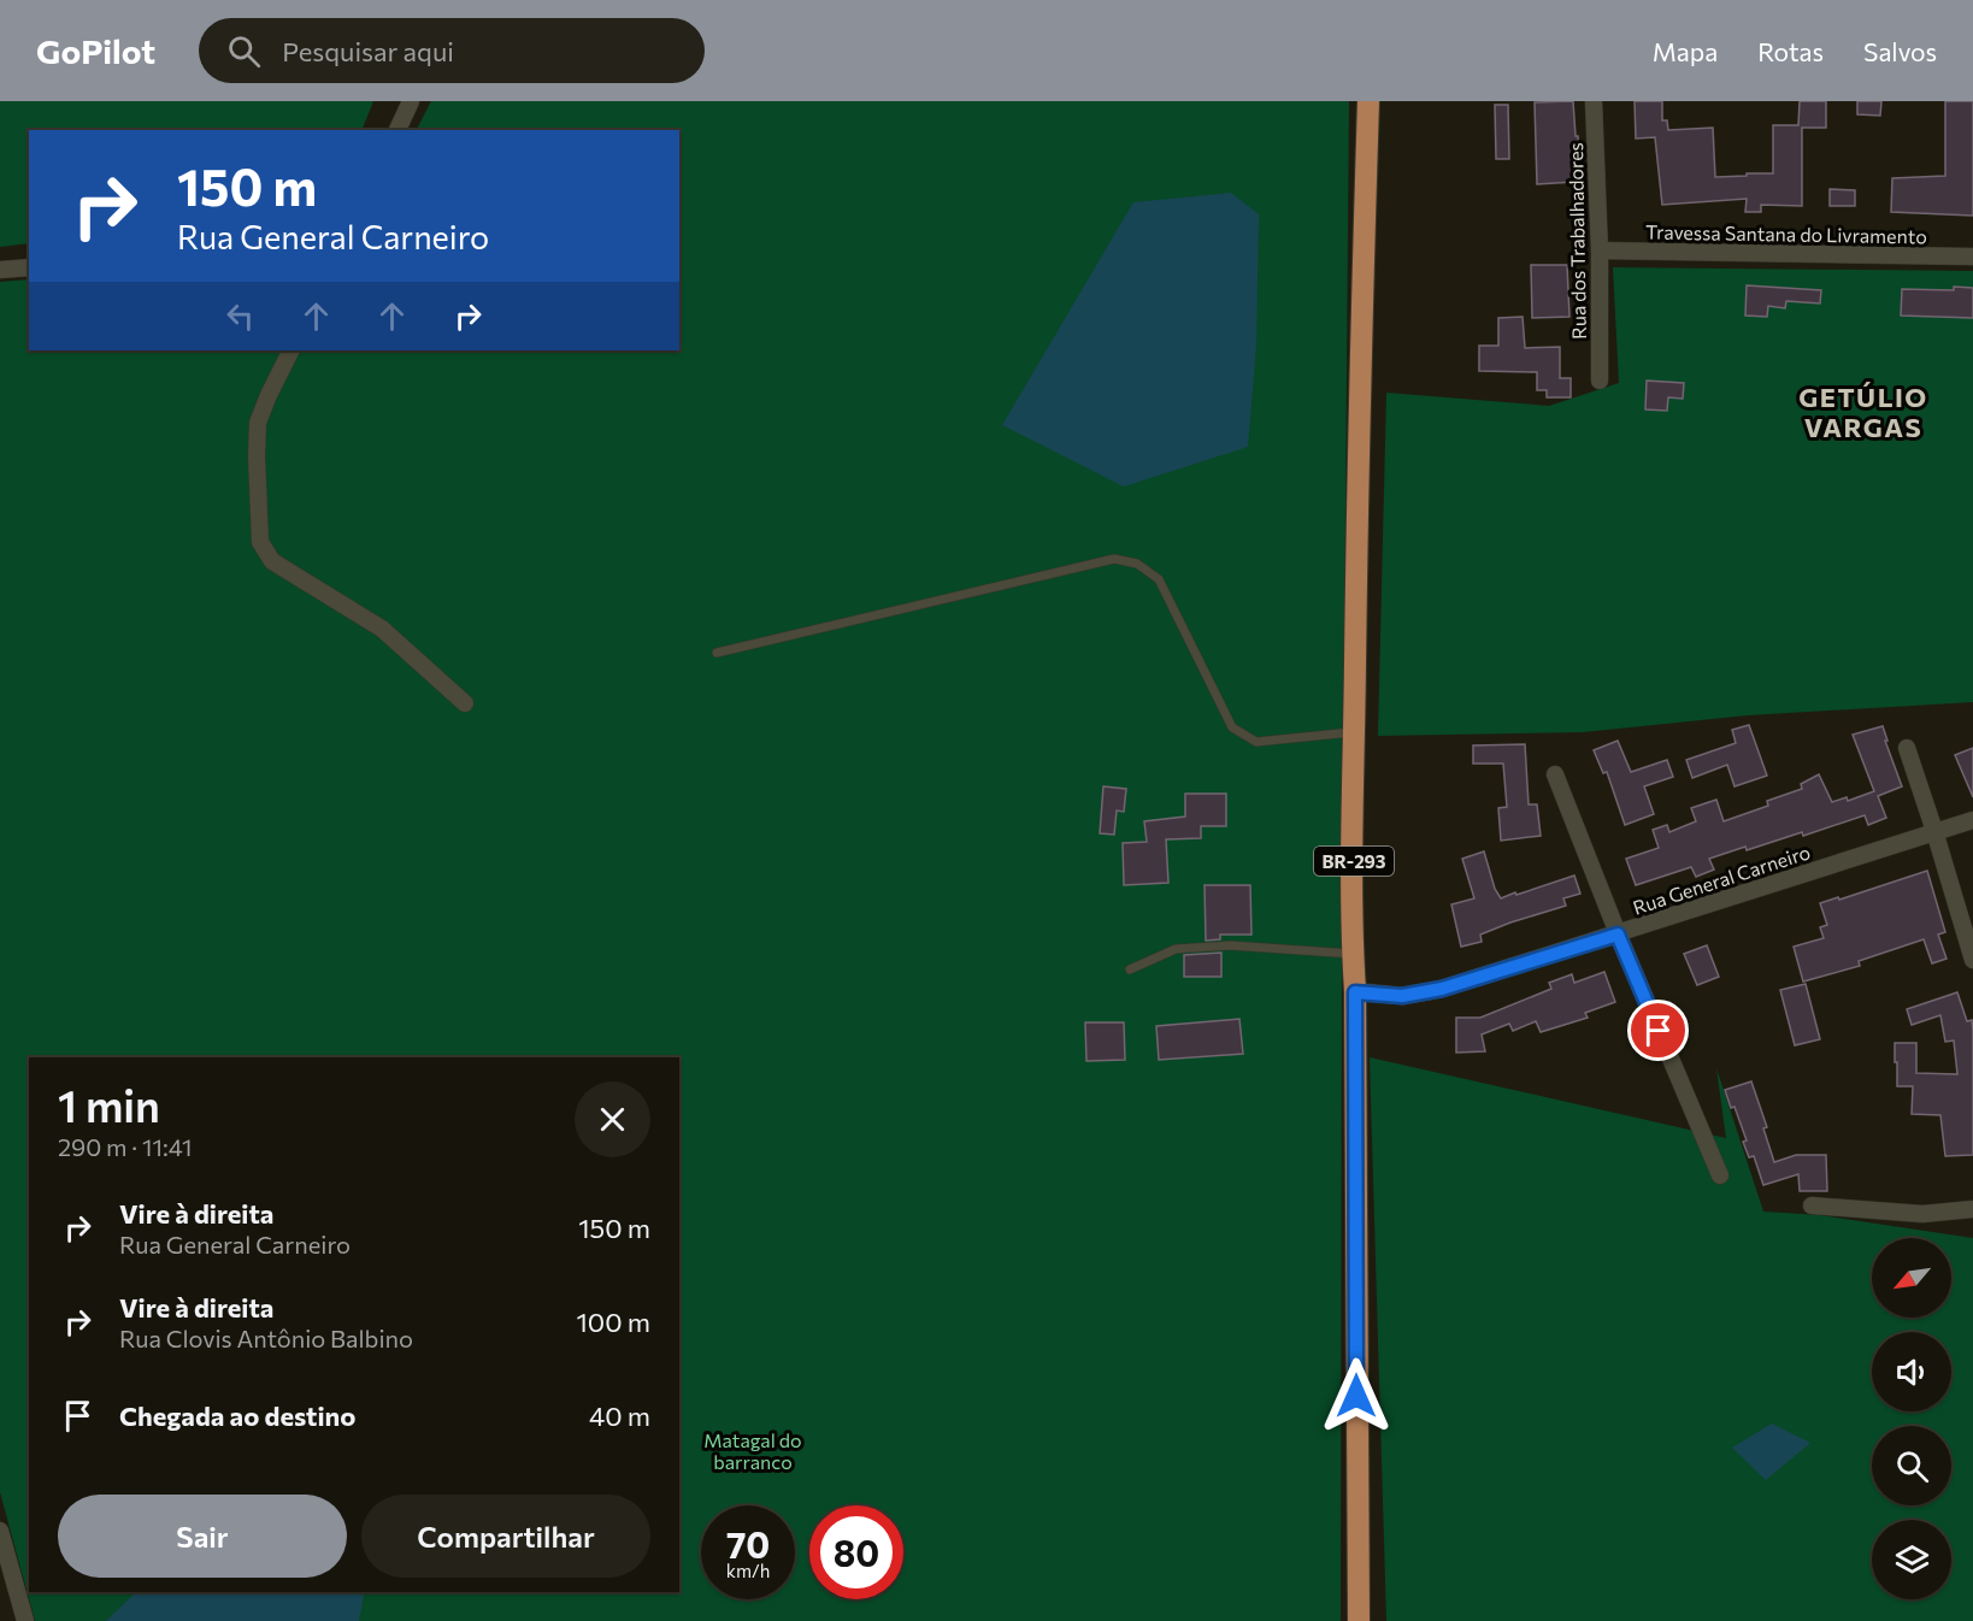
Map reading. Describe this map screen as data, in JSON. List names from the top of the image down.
{
  "streets": {
    "highway": ["BR-293"],
    "street": ["Travessa Santana do Livramento", "Rua dos Trabalhadores", "Rua General Carneiro"]
  },
  "crossings": [
    ["Travessa Santana do Livramento", "Rua dos Trabalhadores"],
    ["BR-293", "Rua General Carneiro"]
  ],
  "districts": ["GETÚLIO VARGAS"],
  "parks": ["Matagal do barranco"],
  "north": "bottom left",
  "page": {
    "header": "GoPilot",
    "search": "Pesquisar aqui",
    "nav": ["Mapa", "Rotas", "Salvos"],
    "turn": ["150 m", "Rua General Carneiro"],
    "heading": ["1 min", "290 m · 11:41"],
    "list": [
      {
        "name": "Vire à direita",
        "note": "Rua General Carneiro",
        "value": "150 m"
      },
      {
        "name": "Vire à direita",
        "note": "Rua Clovis Antônio Balbino",
        "value": "100 m"
      },
      {
        "name": "Chegada ao destino",
        "value": "40 m"
      }
    ],
    "buttons": ["Sair", "Compartilhar"],
    "speed": "70 km/h",
    "limit": "80"
  }
}
